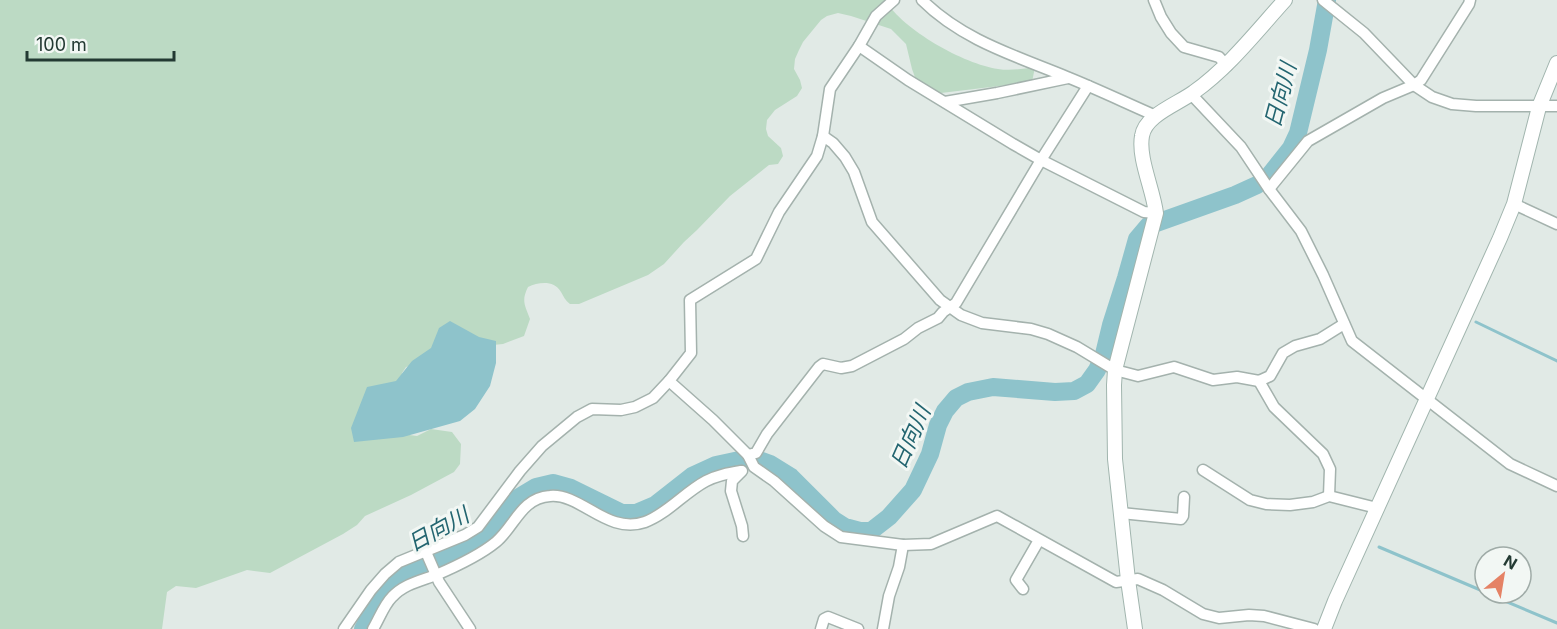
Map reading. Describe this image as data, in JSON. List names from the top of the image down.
{
  "water": ["日向川"],
  "scale_bar": "100 m",
  "north": "top right"
}
